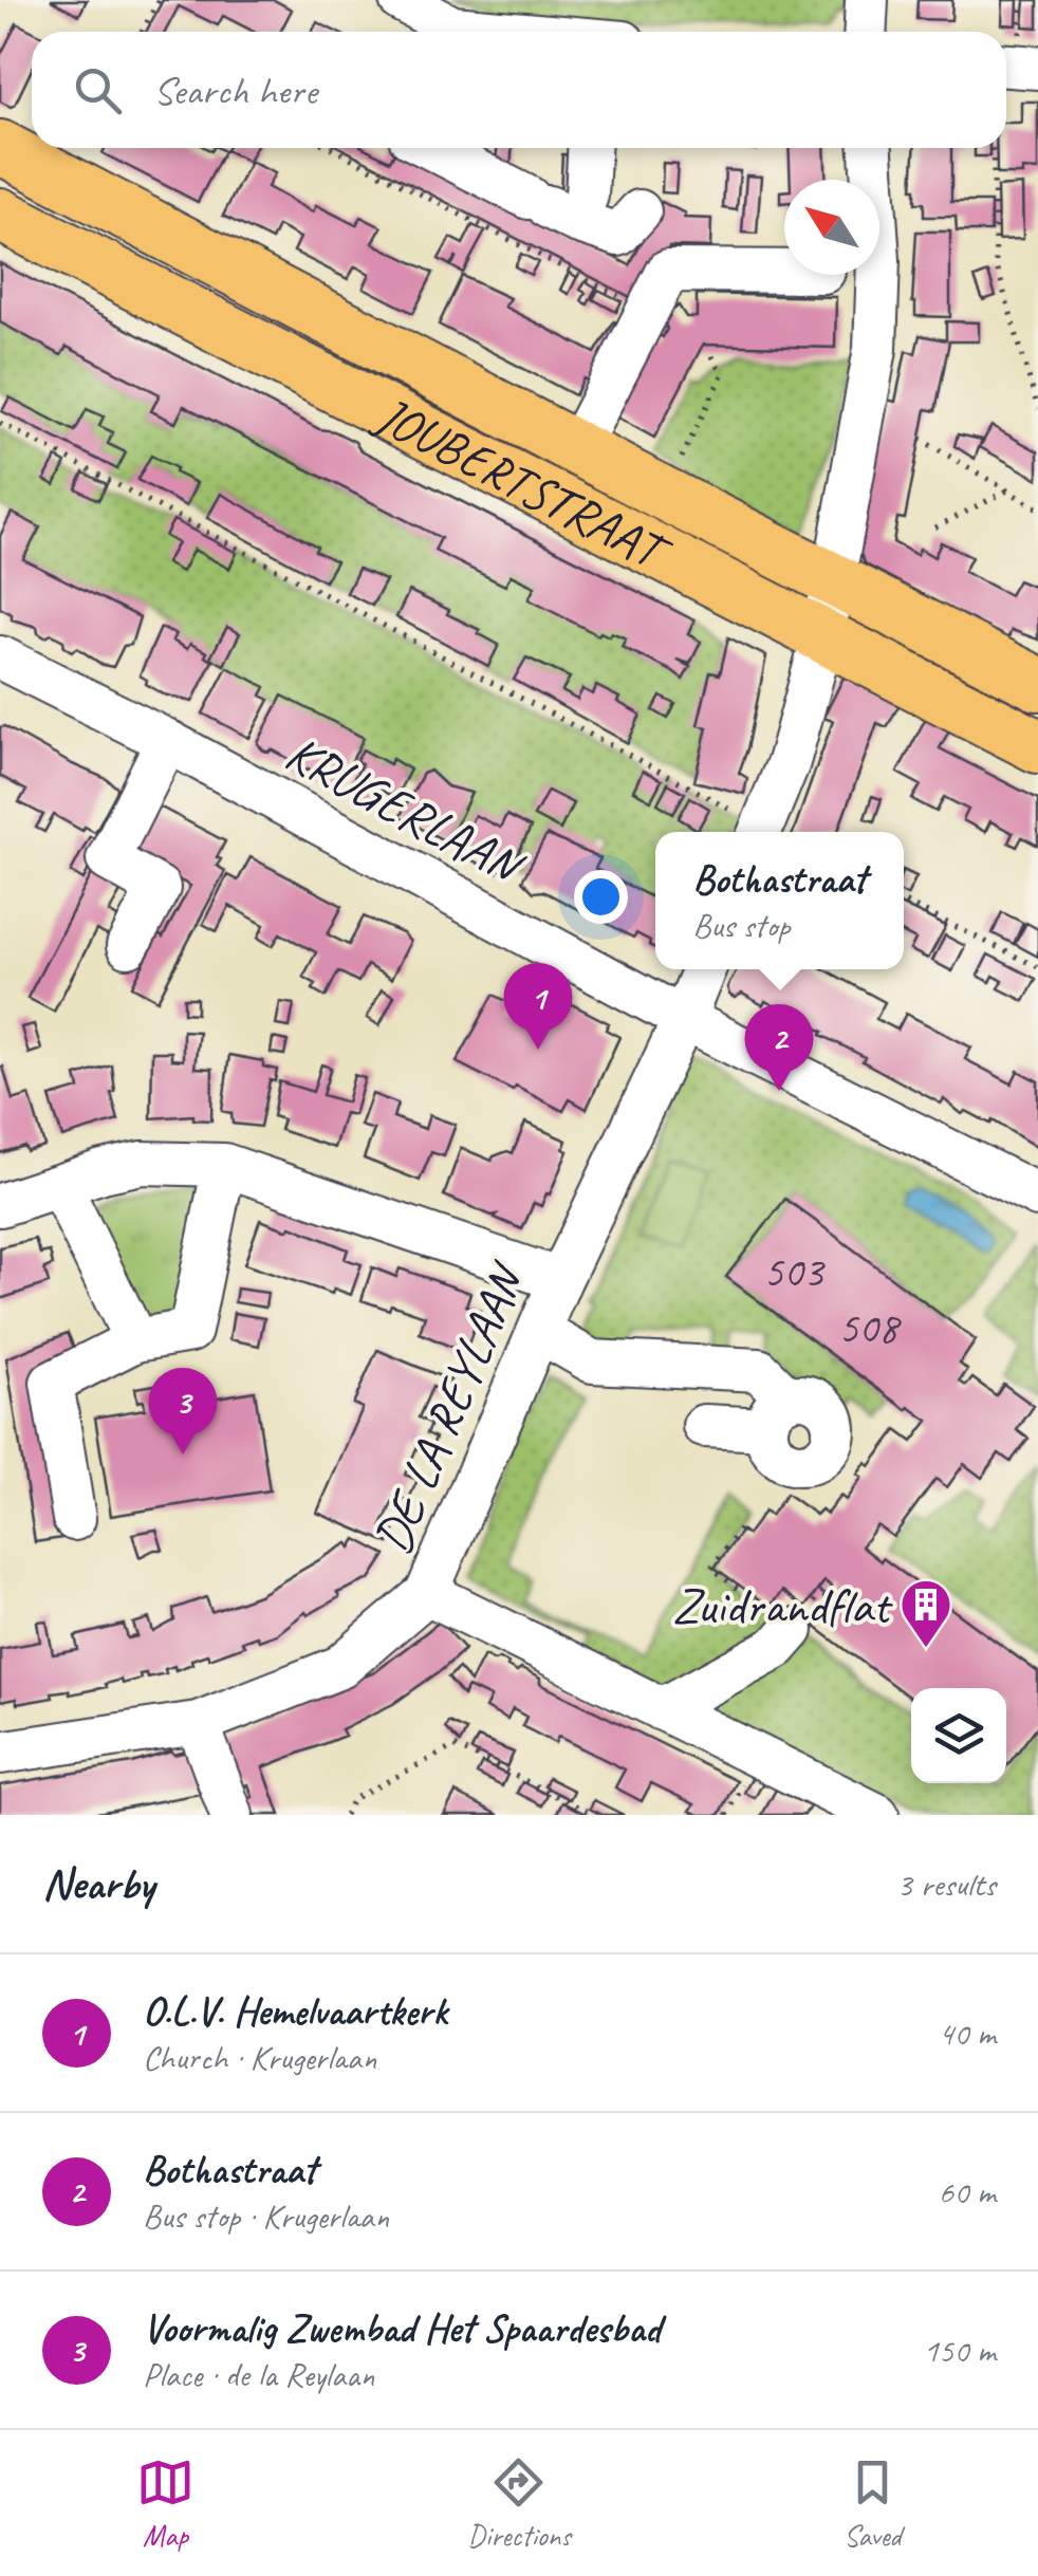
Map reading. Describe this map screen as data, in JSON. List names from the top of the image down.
{
  "streets": {
    "main road": ["JOUBERTSTRAAT"],
    "street": ["KRUGERLAAN", "DE LA REYLAAN"]
  },
  "crossings": [
    ["KRUGERLAAN", "DE LA REYLAAN"]
  ],
  "places": {
    "building": ["Zuidrandflat"]
  },
  "house_numbers": ["503", "508"],
  "north": "top left",
  "page": {
    "search": "Search here",
    "popup": ["Bothastraat", "Bus stop"],
    "pins": ["1", "2", "3"],
    "heading": ["Nearby", "3 results"],
    "list": [
      {
        "mark": "1",
        "name": "O.L.V. Hemelvaartkerk",
        "note": "Church · Krugerlaan",
        "value": "40 m"
      },
      {
        "mark": "2",
        "name": "Bothastraat",
        "note": "Bus stop · Krugerlaan",
        "value": "60 m"
      },
      {
        "mark": "3",
        "name": "Voormalig Zwembad Het Spaardesbad",
        "note": "Place · de la Reylaan",
        "value": "150 m"
      }
    ],
    "nav": ["Map", "Directions", "Saved"]
  }
}
